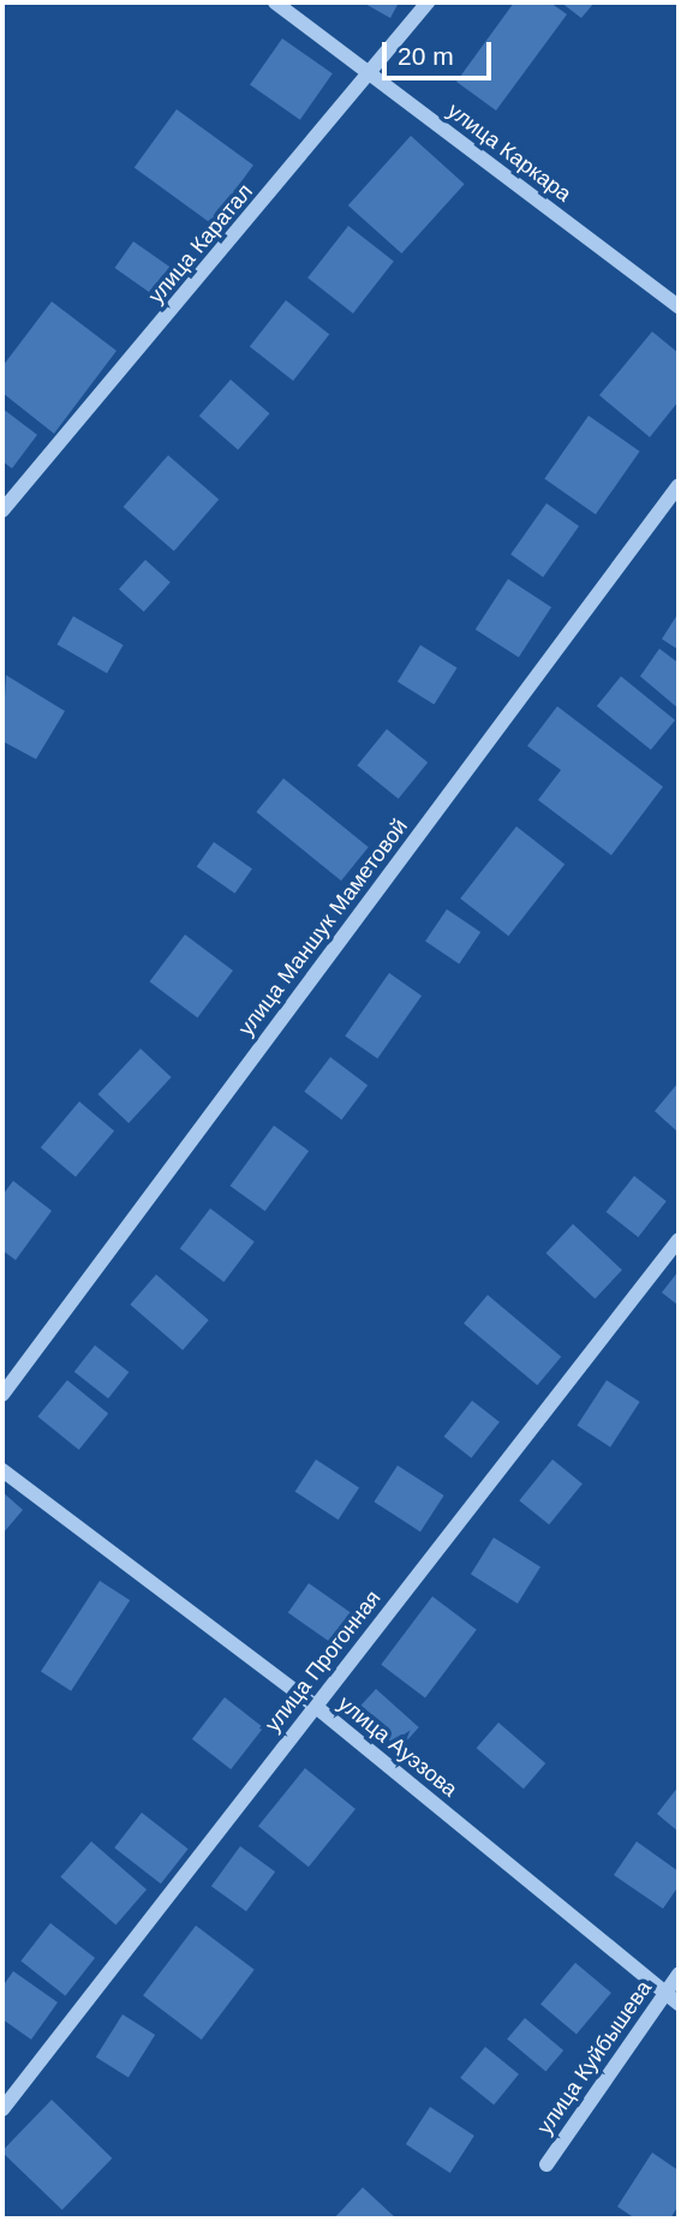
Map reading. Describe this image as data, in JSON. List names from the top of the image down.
{
  "streets": {
    "street": [
      "улица Каркара",
      "улица Каратал",
      "улица Маншук Маметовой",
      "улица Прогонная",
      "улица Ауэзова",
      "улица Куйбышева"
    ]
  },
  "crossings": [
    ["улица Каркара", "улица Каратал"],
    ["улица Прогонная", "улица Ауэзова"],
    ["улица Ауэзова", "улица Куйбышева"]
  ],
  "scale_bar": "20 m"
}
